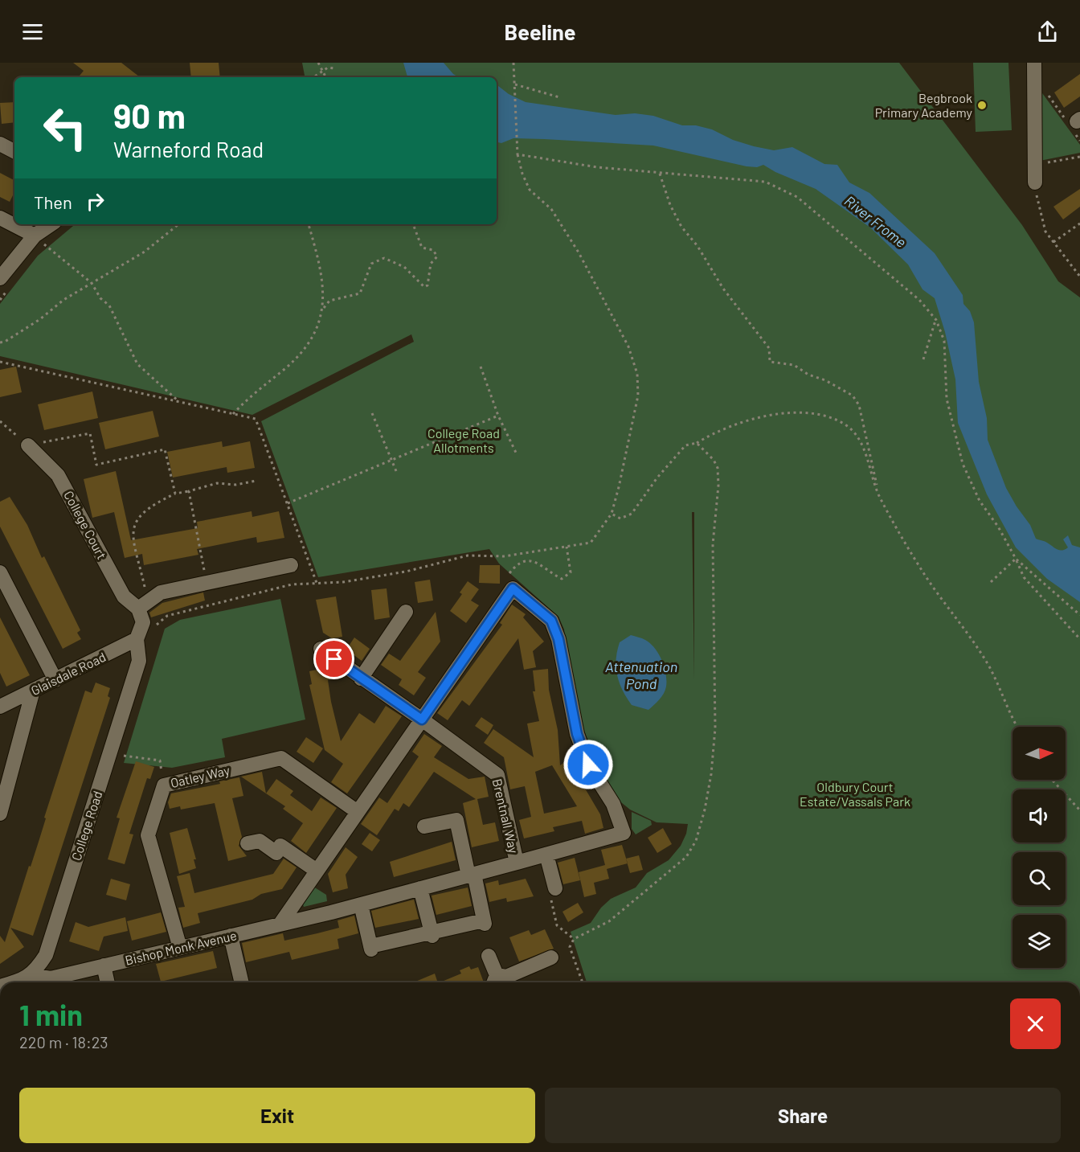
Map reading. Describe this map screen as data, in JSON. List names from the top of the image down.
{
  "streets": {
    "street": [
      "College Court",
      "Glaisdale Road",
      "Oatley Way",
      "Brentnall Way",
      "College Road",
      "Bishop Monk Avenue"
    ]
  },
  "crossings": [
    ["Glaisdale Road", "College Road"],
    ["Oatley Way", "Bishop Monk Avenue"],
    ["Brentnall Way", "Bishop Monk Avenue"],
    ["College Road", "Bishop Monk Avenue"]
  ],
  "water": ["River Frome", "Attenuation Pond"],
  "parks": ["College Road Allotments", "Oldbury Court Estate/Vassals Park"],
  "places": ["Begbrook Primary Academy"],
  "north": "right",
  "page": {
    "header": "Beeline",
    "turn": ["90 m", "Warneford Road"],
    "then": "Then",
    "heading": ["1 min", "220 m · 18:23"],
    "buttons": ["Exit", "Share"]
  }
}
